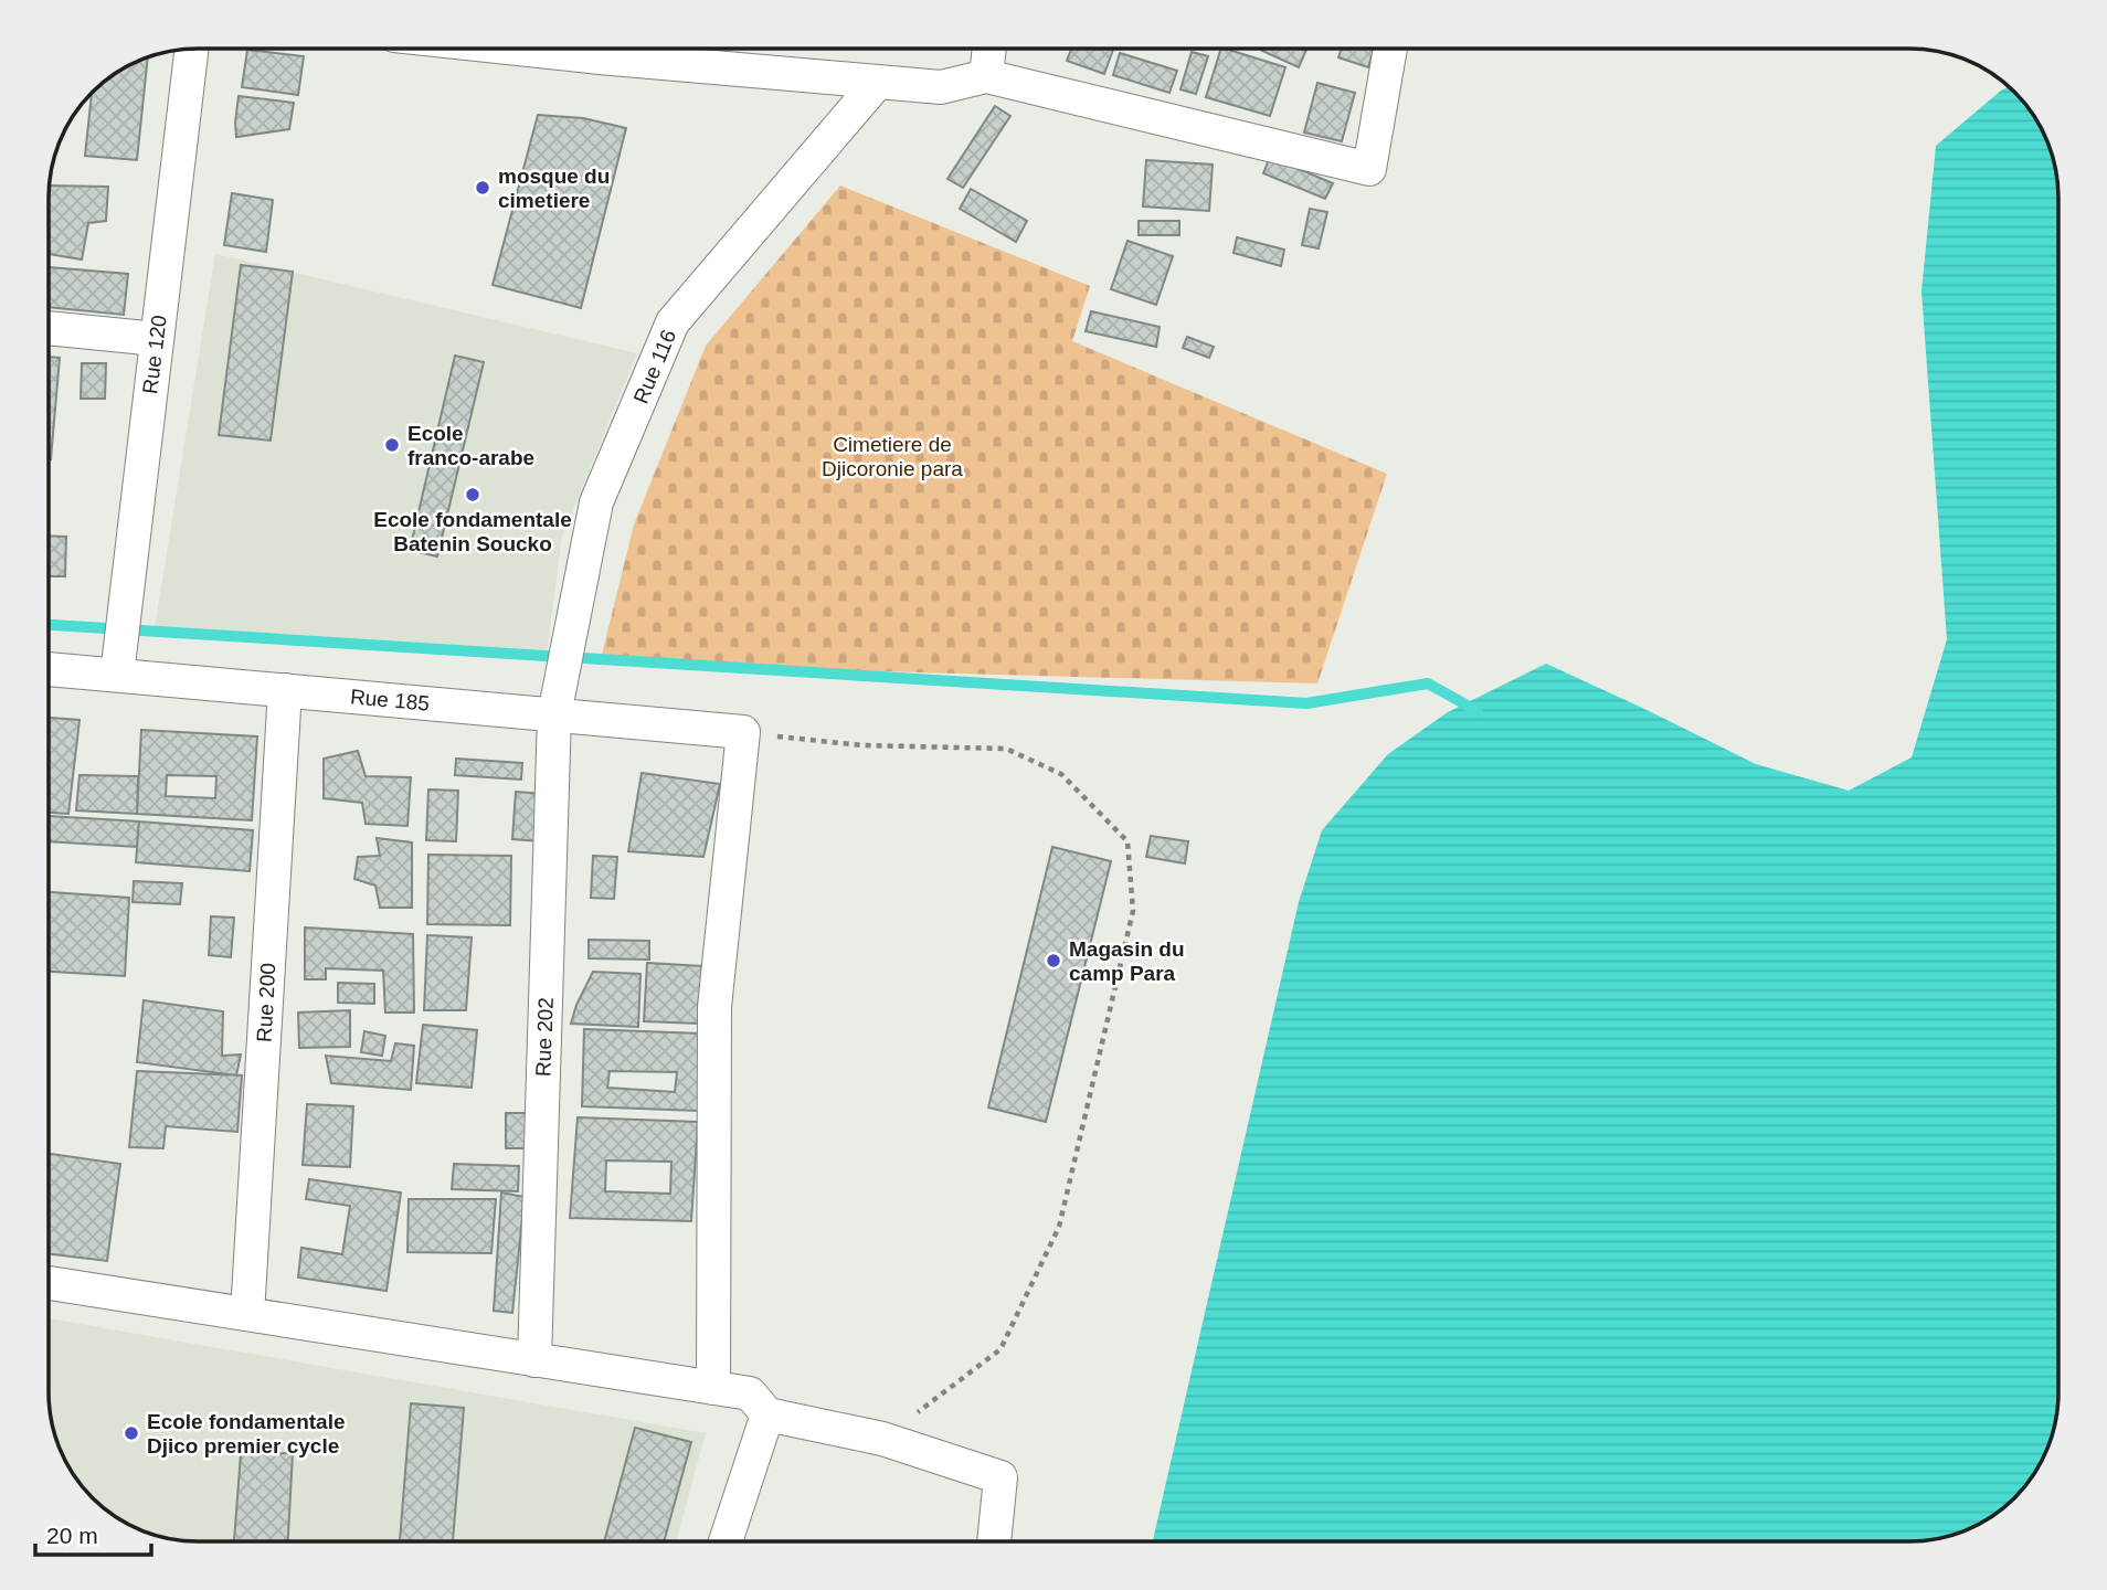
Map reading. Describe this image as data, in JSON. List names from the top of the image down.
{
  "streets": {
    "street": [
      "Rue 120",
      "Rue 116",
      "Rue 185",
      "Rue 200",
      "Rue 202"
    ]
  },
  "crossings": [
    ["Rue 120", "Rue 185"],
    ["Rue 116", "Rue 185"],
    ["Rue 116", "Rue 202"],
    ["Rue 185", "Rue 200"],
    ["Rue 185", "Rue 202"]
  ],
  "parks": ["Cimetiere de Djicoronie para"],
  "places": [
    "mosque du cimetiere",
    "Ecole franco-arabe",
    "Ecole fondamentale Batenin Soucko",
    "Magasin du camp Para",
    "Ecole fondamentale Djico premier cycle"
  ],
  "scale_bar": "20 m"
}
